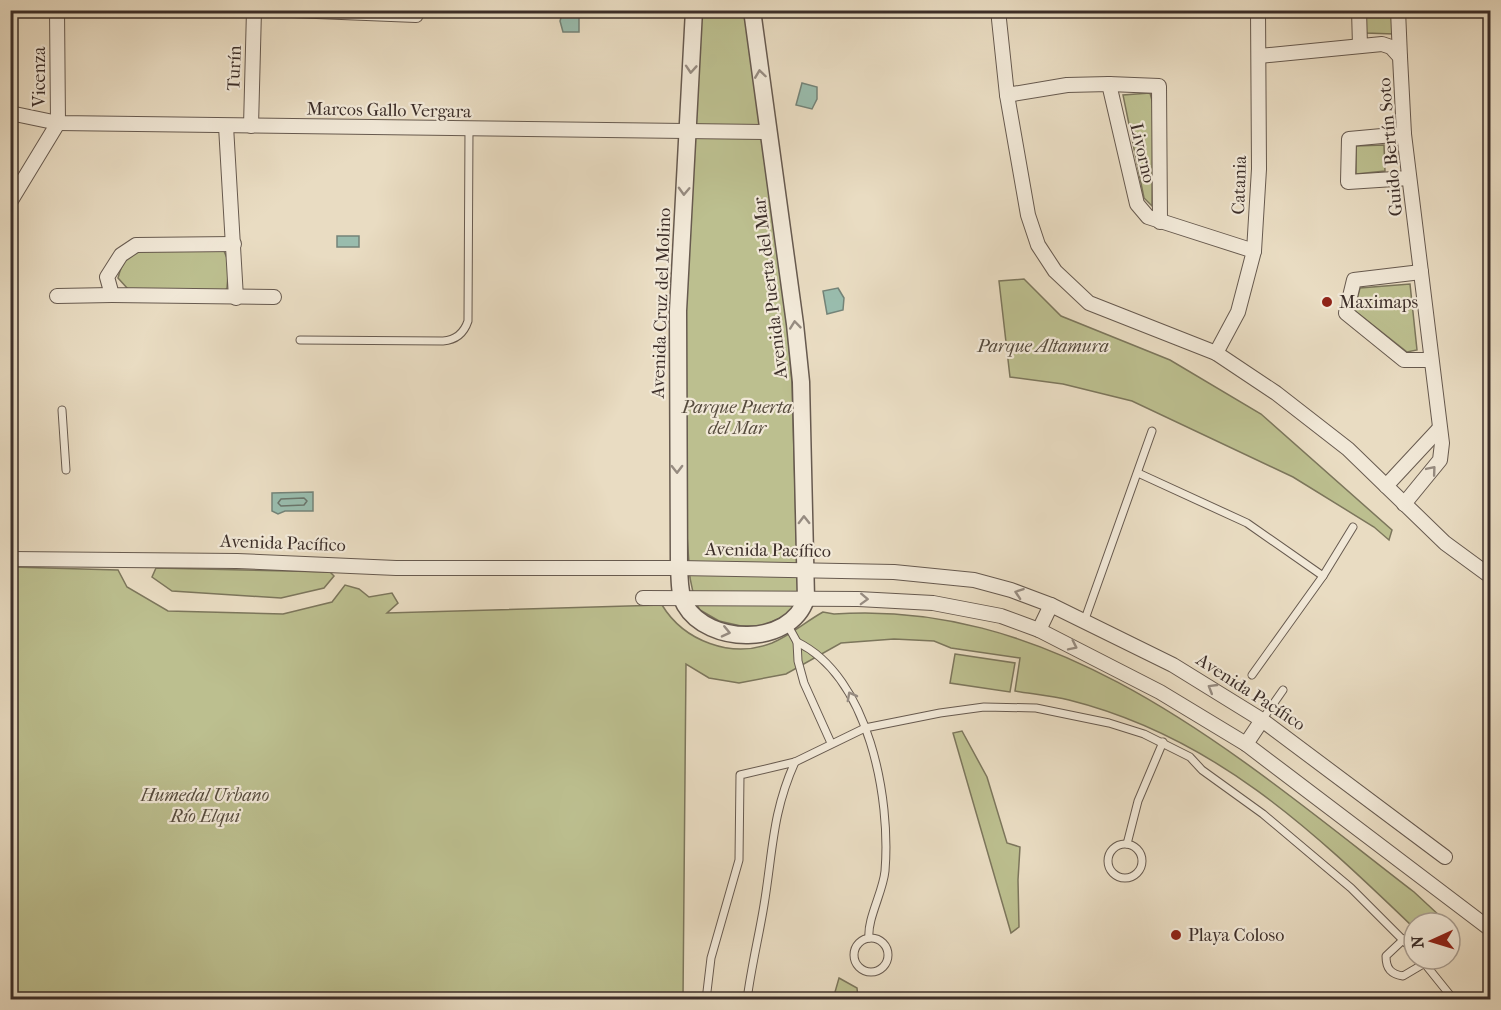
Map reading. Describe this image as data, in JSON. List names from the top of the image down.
{
  "streets": {
    "street": [
      "Turín",
      "Vicenza",
      "Marcos Gallo Vergara",
      "Guido Bertín Soto",
      "Livorno",
      "Catania",
      "Avenida Puerta del Mar",
      "Avenida Cruz del Molino",
      "Avenida Pacífico"
    ]
  },
  "crossings": [
    ["Turín", "Marcos Gallo Vergara"],
    ["Vicenza", "Marcos Gallo Vergara"],
    ["Marcos Gallo Vergara", "Avenida Puerta del Mar"],
    ["Marcos Gallo Vergara", "Avenida Cruz del Molino"],
    ["Guido Bertín Soto", "Catania"],
    ["Livorno", "Catania"],
    ["Avenida Puerta del Mar", "Avenida Pacífico"],
    ["Avenida Cruz del Molino", "Avenida Pacífico"]
  ],
  "one_way": ["Avenida Puerta del Mar", "Avenida Cruz del Molino"],
  "parks": ["Parque Altamura", "Parque Puerta del Mar", "Humedal Urbano Río Elqui"],
  "places": ["Maximaps", "Playa Coloso"],
  "north": "left"
}
